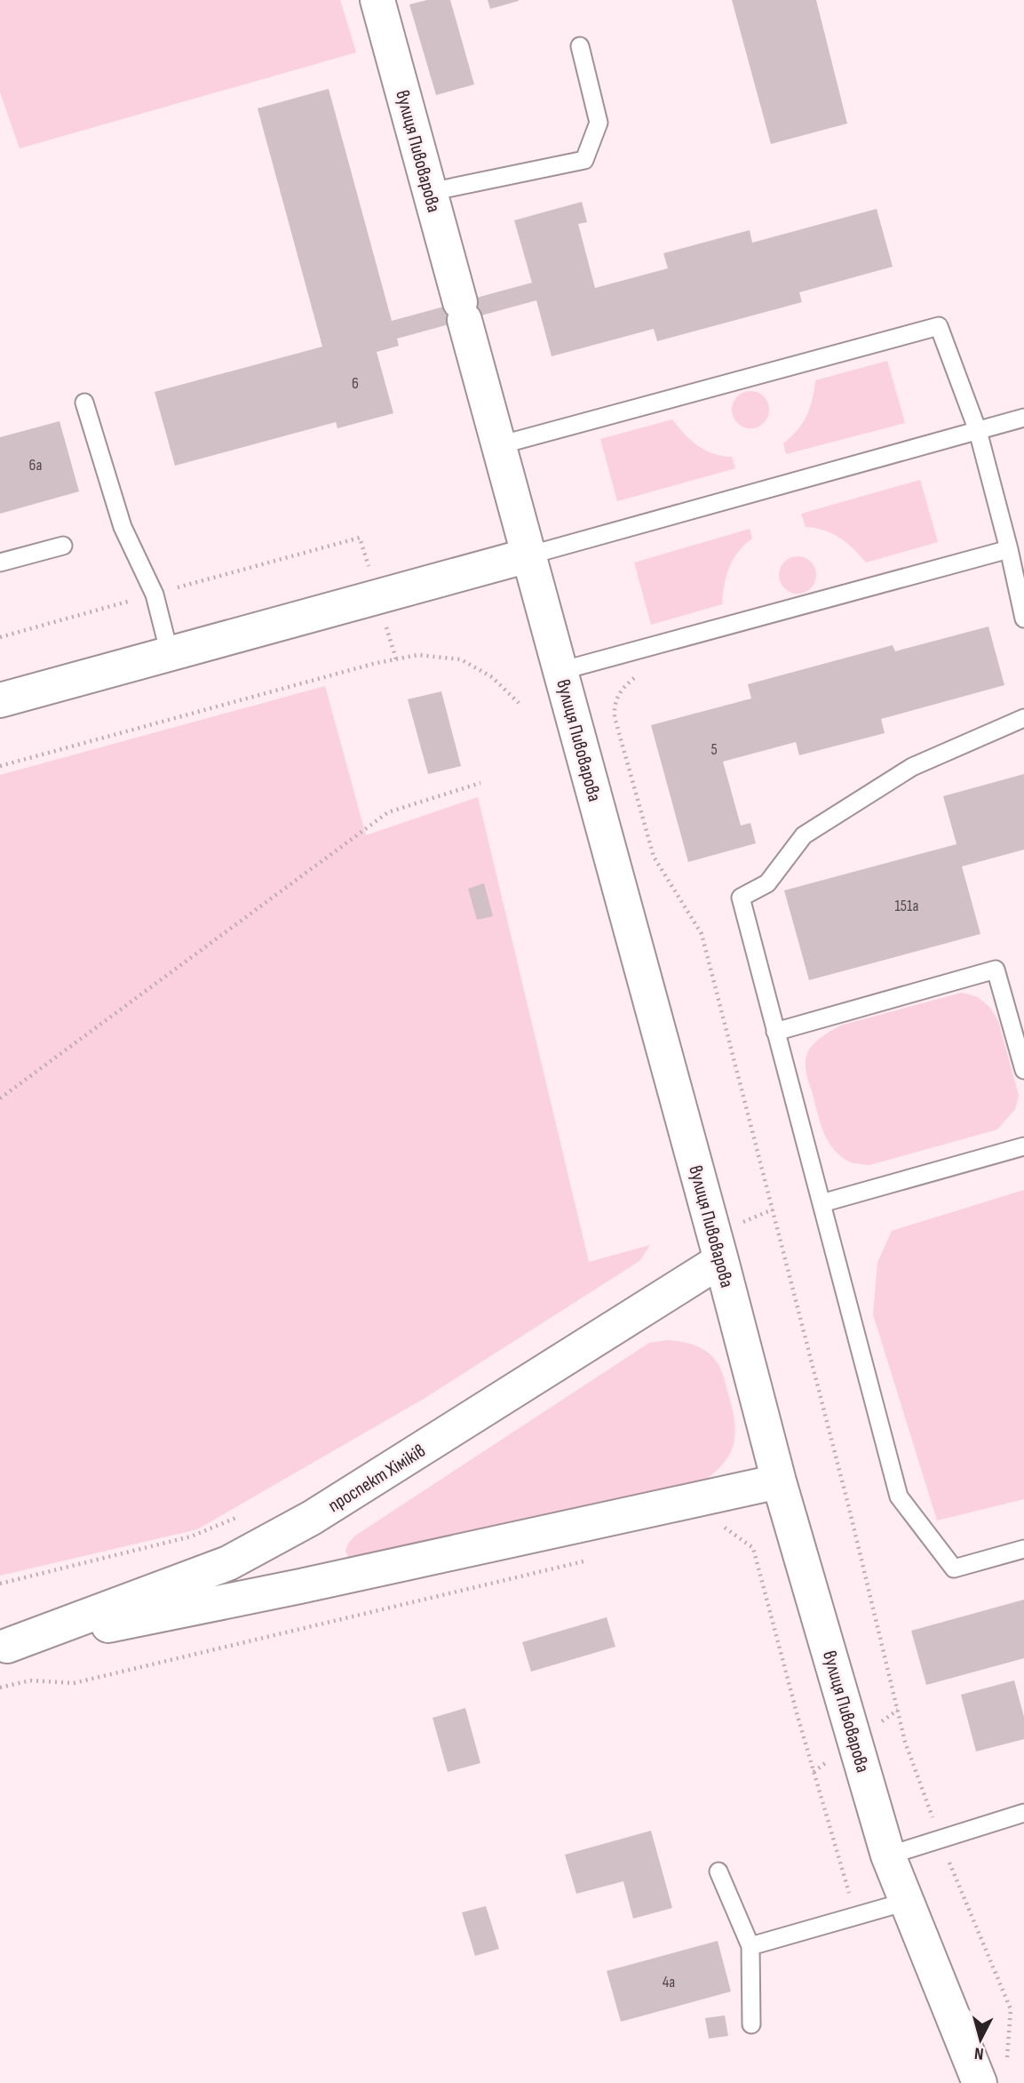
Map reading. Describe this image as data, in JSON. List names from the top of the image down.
{
  "streets": {
    "street": ["вулиця Пивоварова", "проспект Хіміків"]
  },
  "crossings": [
    ["вулиця Пивоварова", "проспект Хіміків"]
  ],
  "house_numbers": [
    "6",
    "6а",
    "5",
    "151а",
    "4а"
  ],
  "north": "bottom"
}
